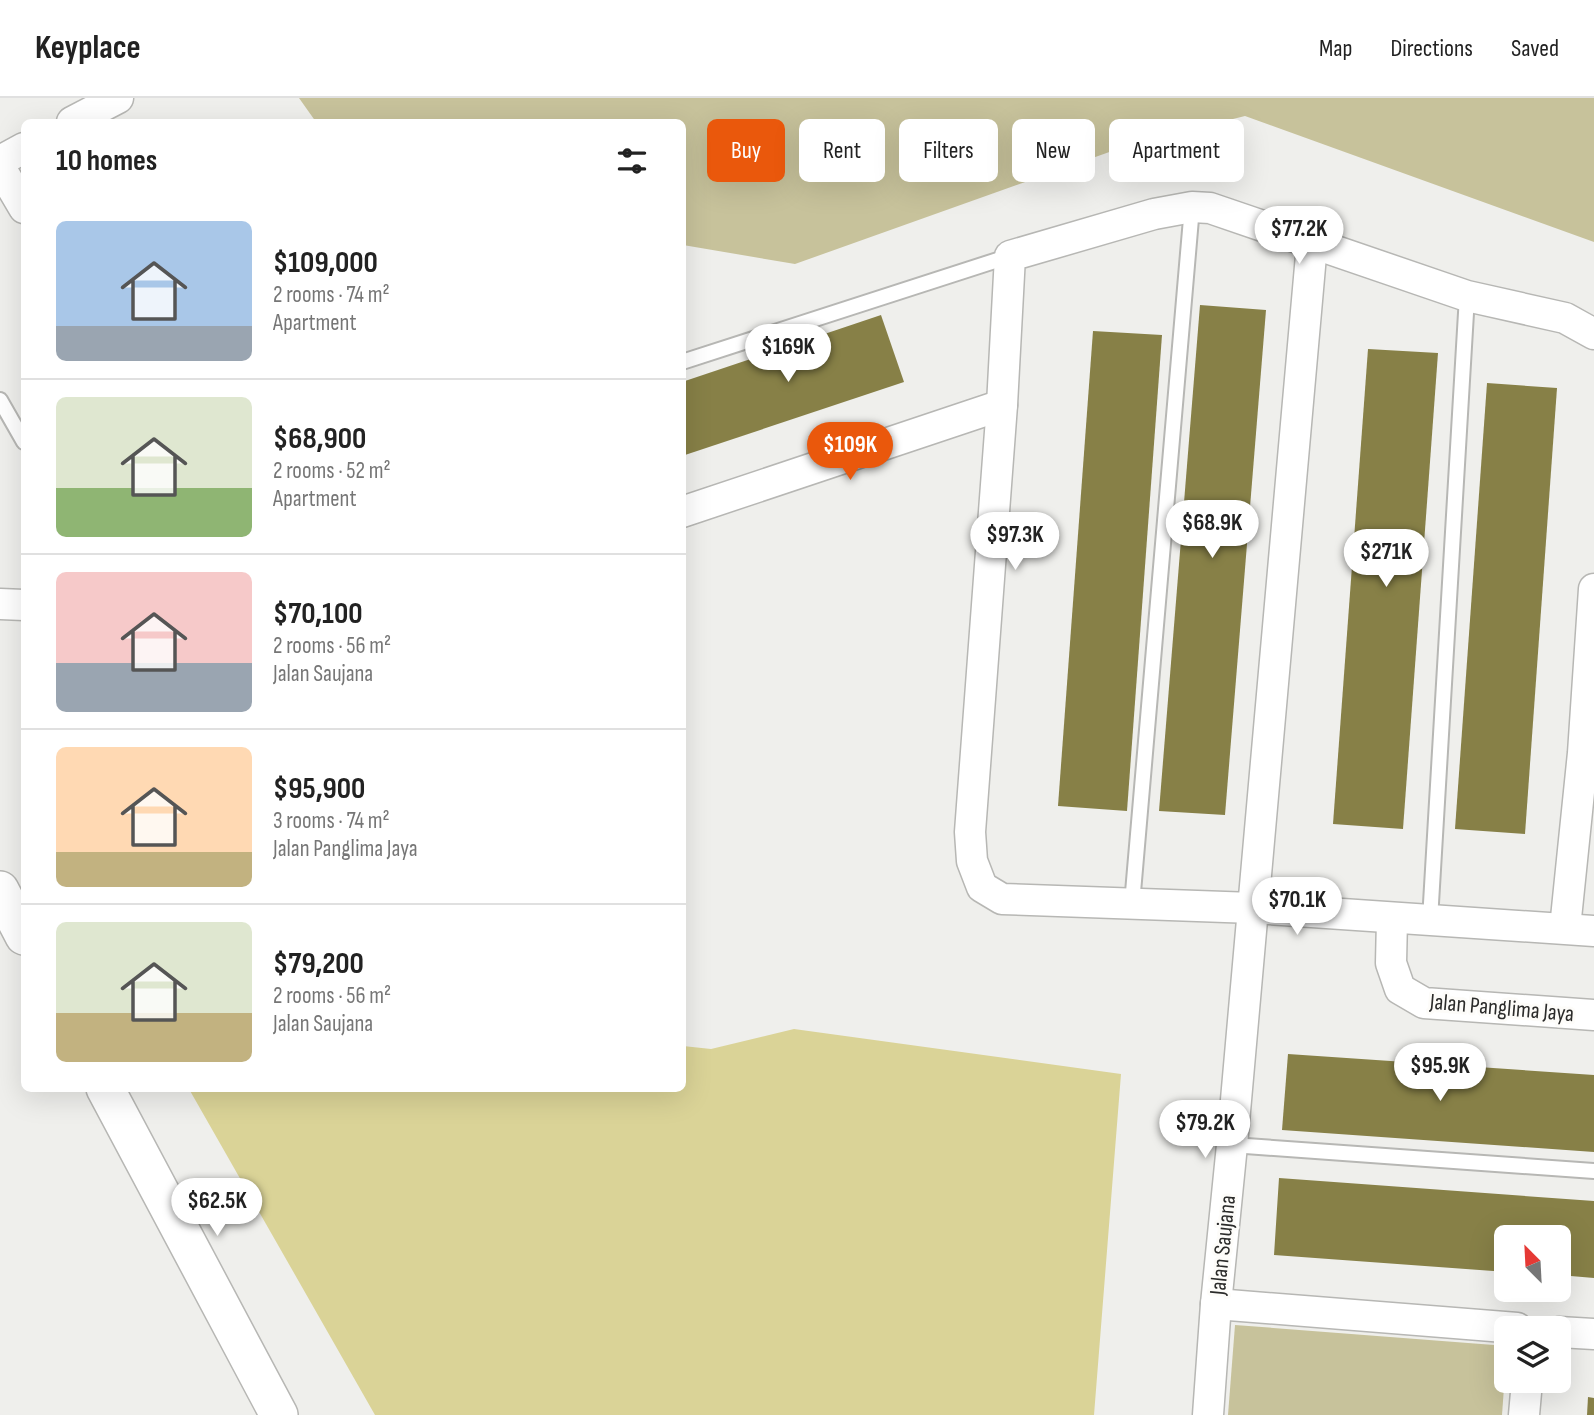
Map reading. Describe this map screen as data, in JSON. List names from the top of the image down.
{
  "streets": {
    "street": ["Jalan Panglima Jaya", "Jalan Saujana"]
  },
  "north": "top left",
  "page": {
    "header": "Keyplace",
    "nav": ["Map", "Directions", "Saved"],
    "chip": [
      "Buy",
      "Rent",
      "Filters",
      "New",
      "Apartment"
    ],
    "heading": "10 homes",
    "list": [
      {
        "name": "$109,000",
        "note": "2 rooms · 74 m² · Apartment"
      },
      {
        "name": "$68,900",
        "note": "2 rooms · 52 m² · Apartment"
      },
      {
        "name": "$70,100",
        "note": "2 rooms · 56 m² · Jalan Saujana"
      },
      {
        "name": "$95,900",
        "note": "3 rooms · 74 m² · Jalan Panglima Jaya"
      },
      {
        "name": "$79,200",
        "note": "2 rooms · 56 m² · Jalan Saujana"
      }
    ],
    "price": [
      "$77.2K",
      "$169K",
      "$109K",
      "$68.9K",
      "$97.3K",
      "$271K",
      "$70.1K",
      "$95.9K",
      "$79.2K",
      "$62.5K"
    ]
  }
}
